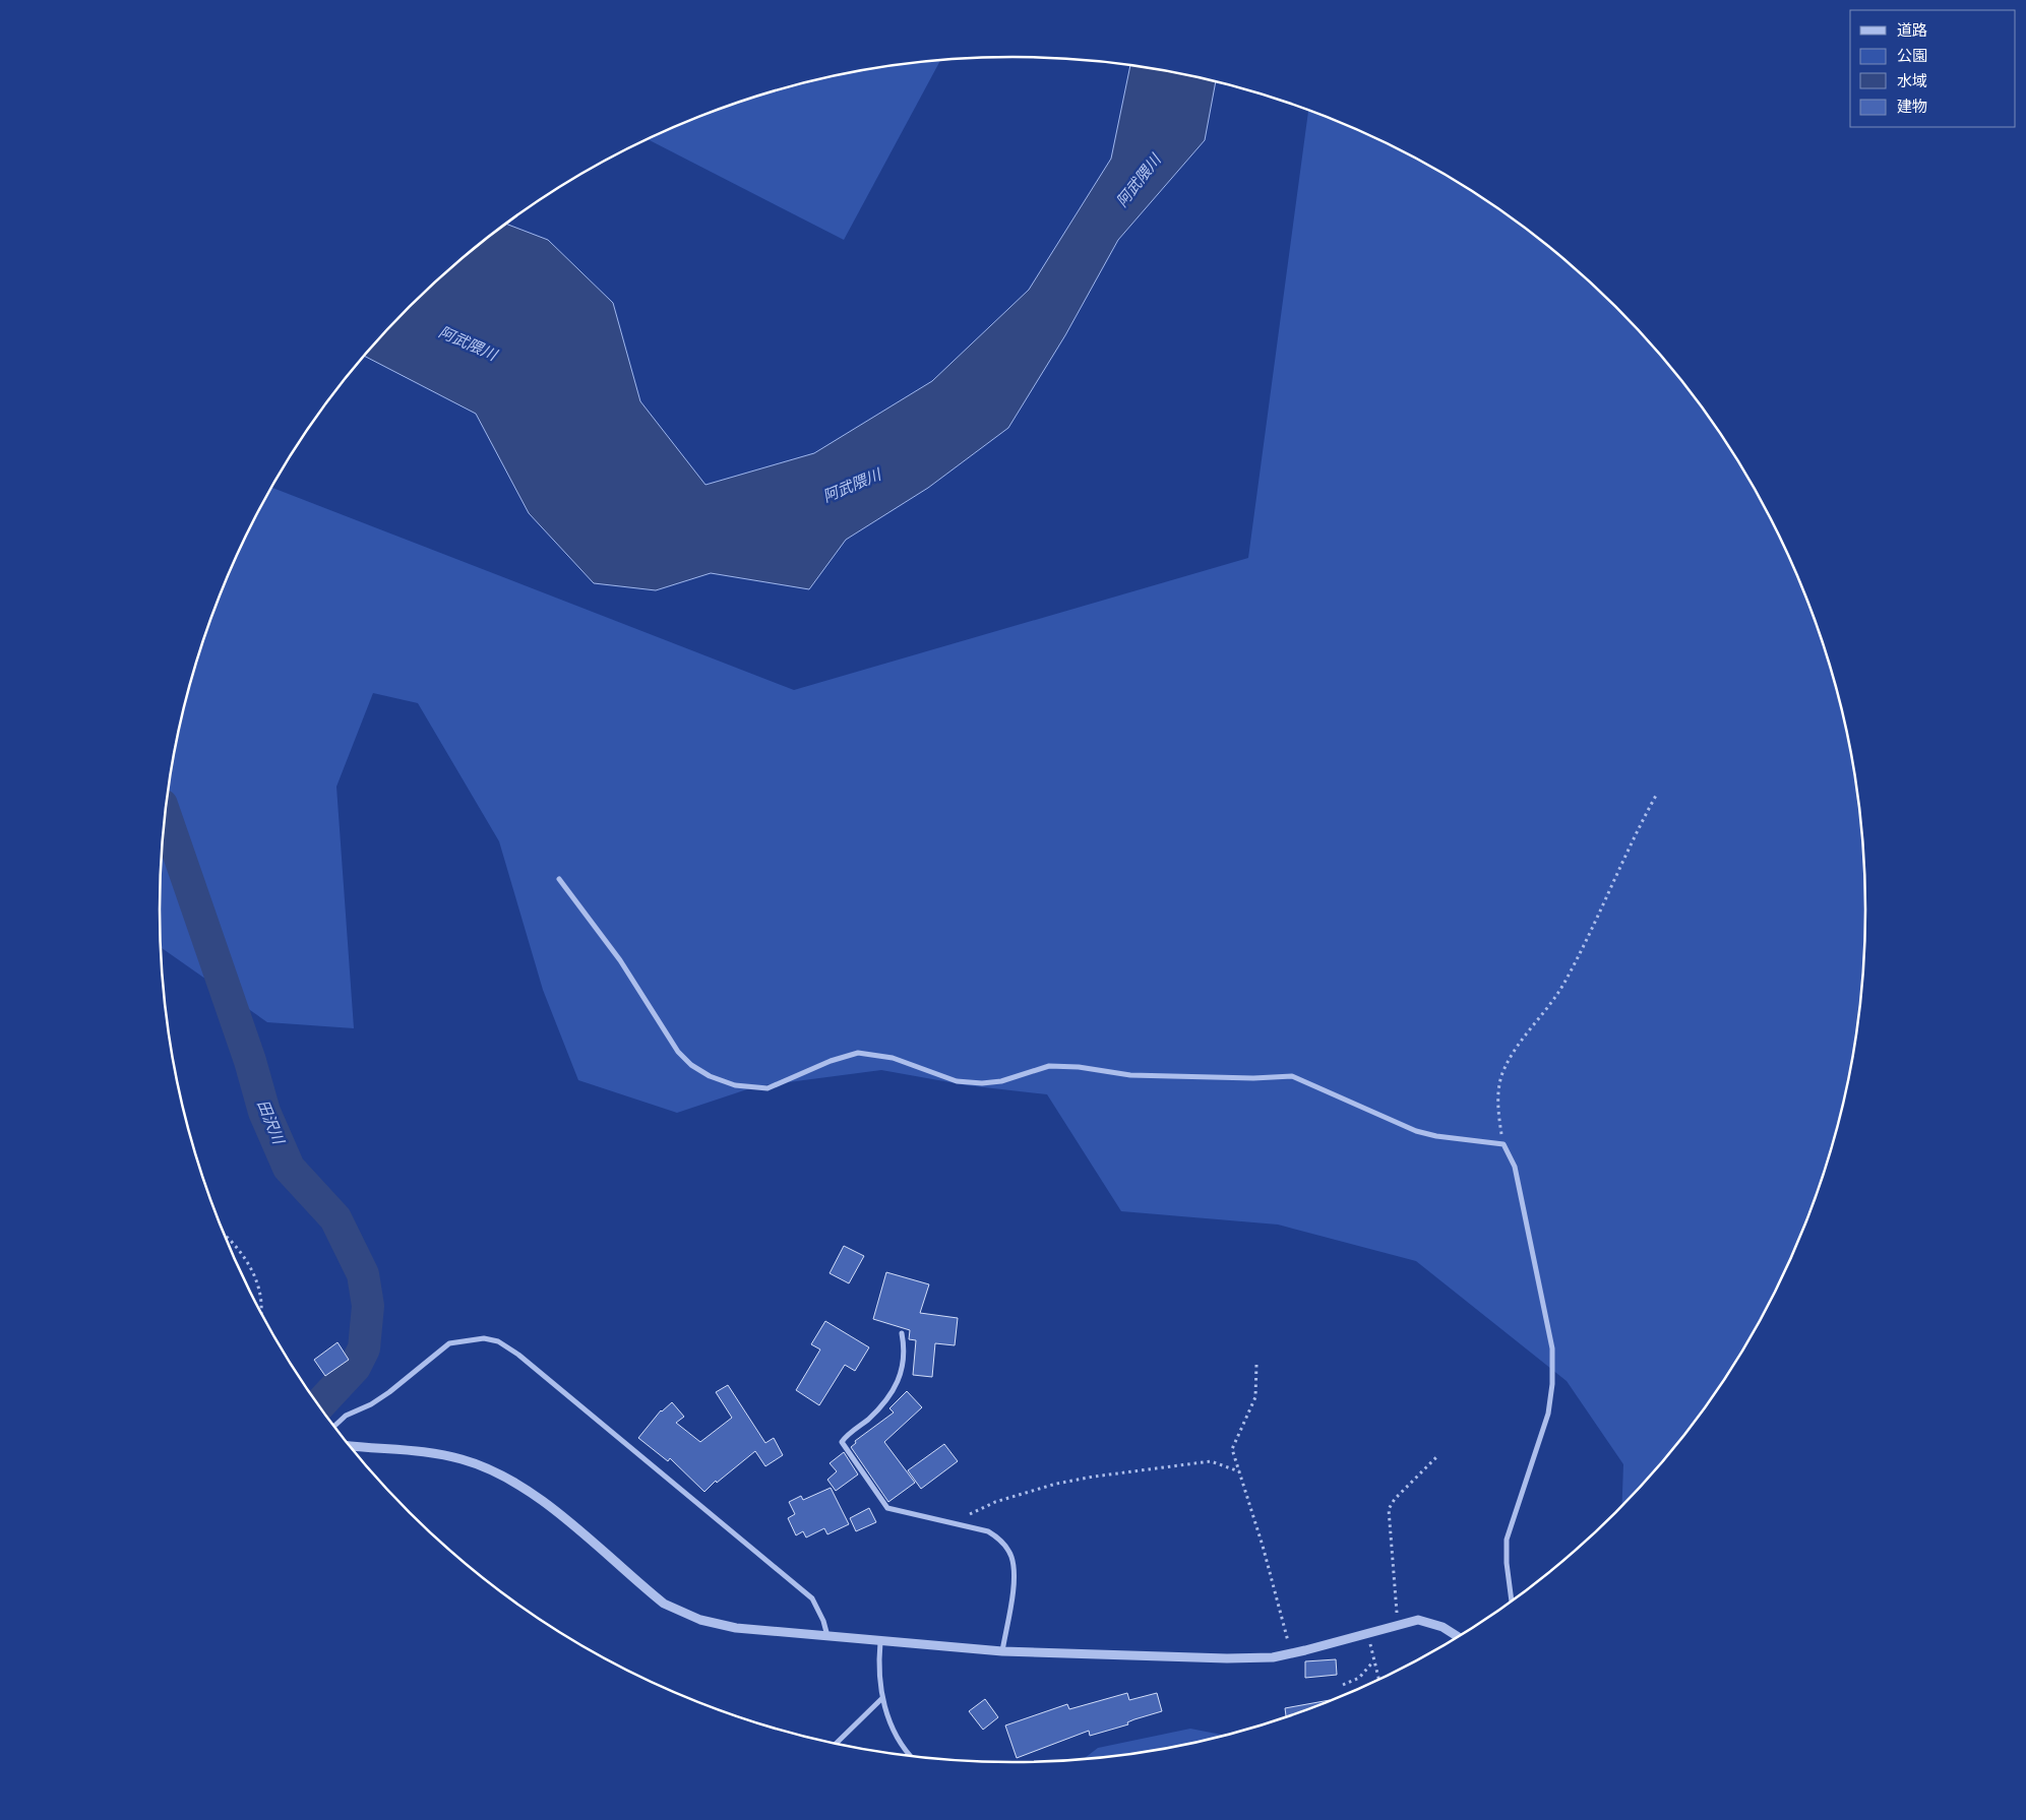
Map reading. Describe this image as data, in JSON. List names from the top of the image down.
{
  "water": ["阿武隈川", "田沢川"],
  "legend": [
    "道路",
    "公園",
    "水域",
    "建物"
  ]
}
